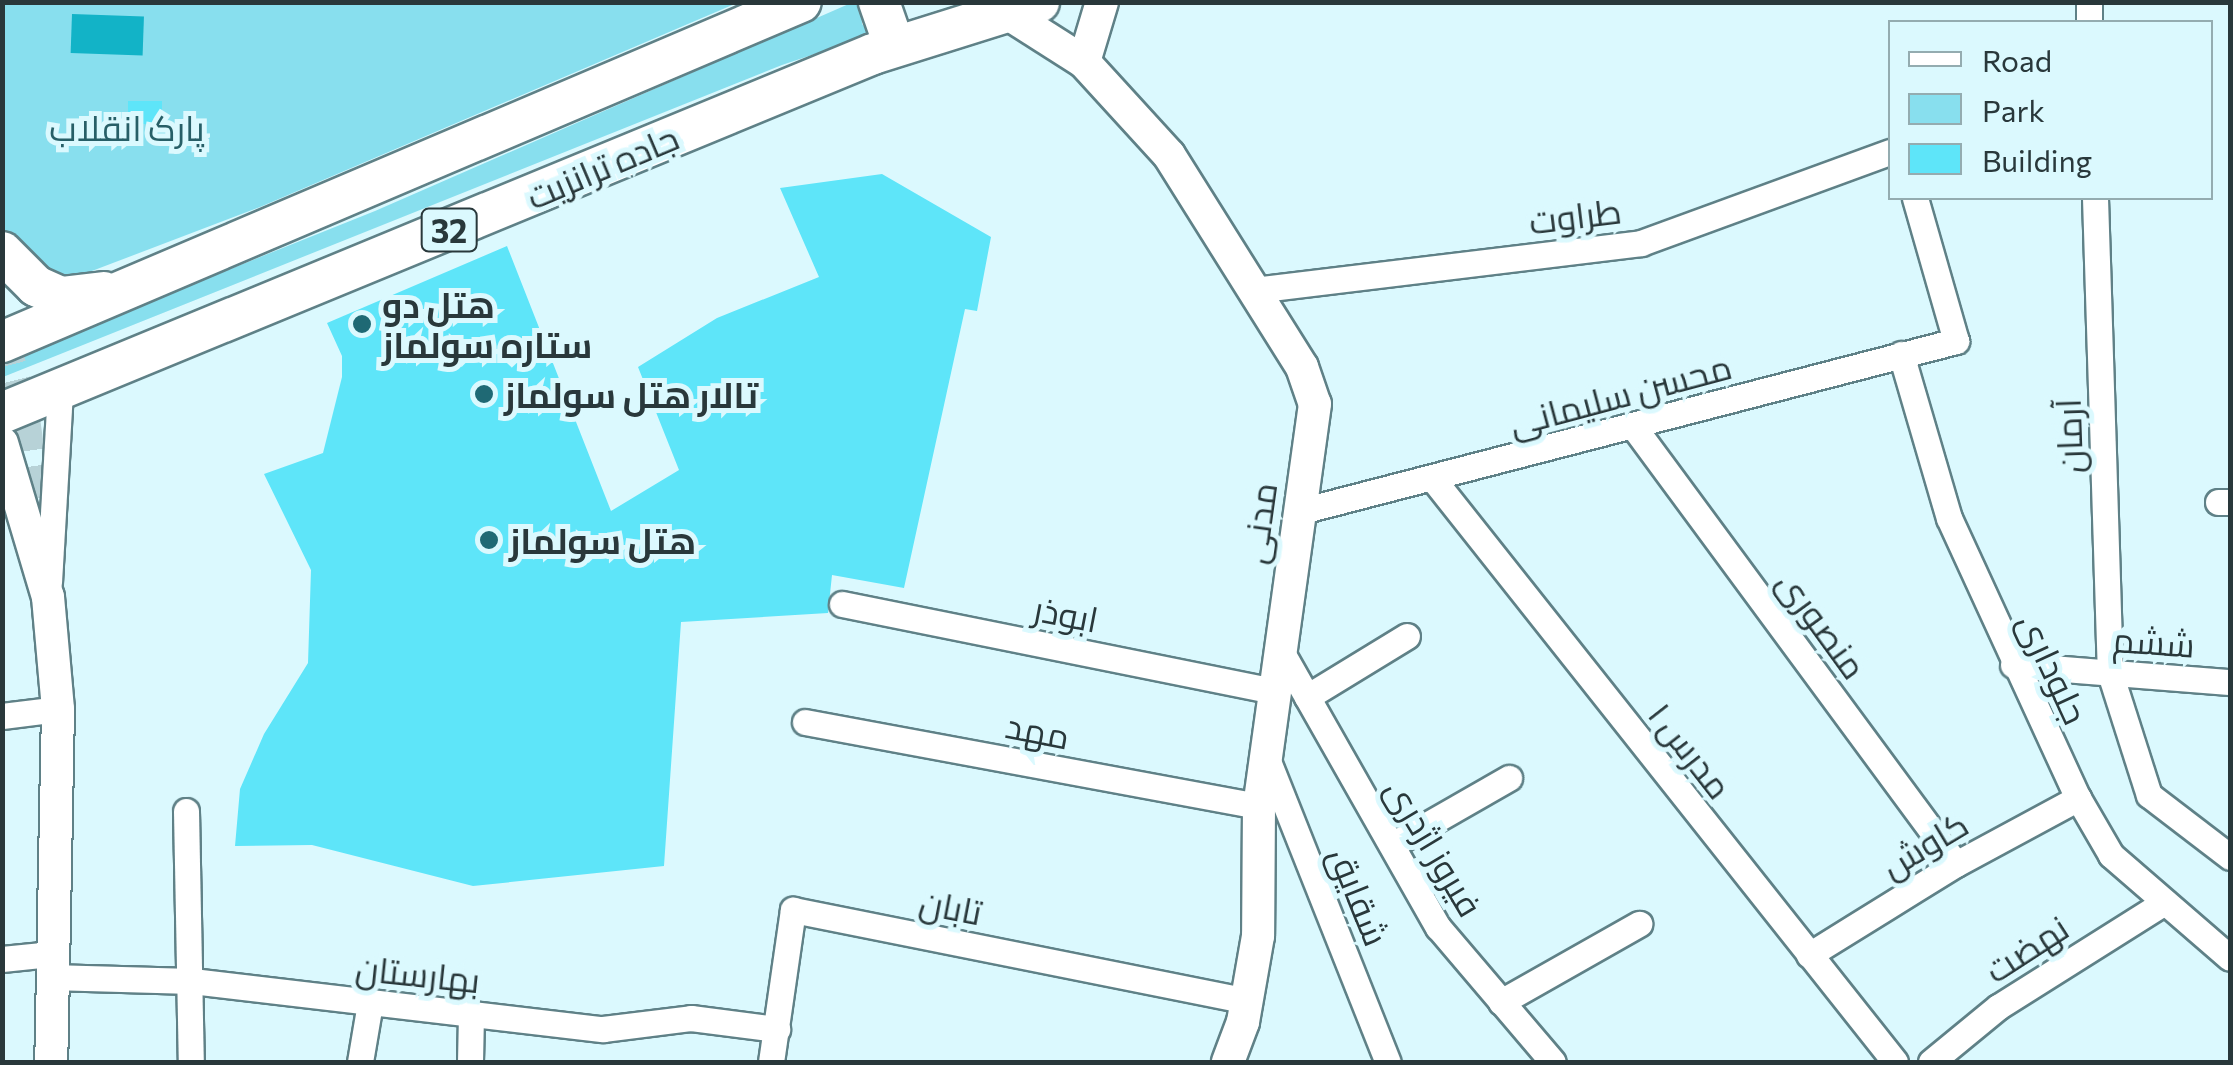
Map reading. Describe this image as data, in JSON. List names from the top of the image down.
{
  "streets": {
    "main road": ["جاده ترانزیت", "32"],
    "street": [
      "طراوت",
      "محسن سلیمانی",
      "آرمان",
      "مدنی",
      "ابوذر",
      "منصوری",
      "ششم",
      "جلوداری",
      "مهد",
      "مدرس ۱",
      "کاوش",
      "فیروز اژدری",
      "شقایق",
      "تابان",
      "نهضت",
      "بهارستان"
    ]
  },
  "crossings": [
    ["جاده ترانزیت", "مدنی"],
    ["طراوت", "مدنی"],
    ["محسن سلیمانی", "مدنی"],
    ["محسن سلیمانی", "منصوری"],
    ["محسن سلیمانی", "جلوداری"],
    ["محسن سلیمانی", "مدرس ۱"],
    ["آرمان", "ششم"],
    ["مدنی", "ابوذر"],
    ["مدنی", "مهد"],
    ["مدنی", "فیروز اژدری"],
    ["مدنی", "شقایق"],
    ["مدنی", "تابان"],
    ["ابوذر", "فیروز اژدری"],
    ["منصوری", "کاوش"],
    ["ششم", "جلوداری"],
    ["جلوداری", "کاوش"],
    ["جلوداری", "نهضت"],
    ["مدرس ۱", "کاوش"],
    ["تابان", "بهارستان"]
  ],
  "parks": ["پارک انقلاب"],
  "places": ["هتل دو ستاره سولماز", "تالار هتل سولماز", "هتل سولماز"],
  "legend": ["Road", "Park", "Building"]
}
